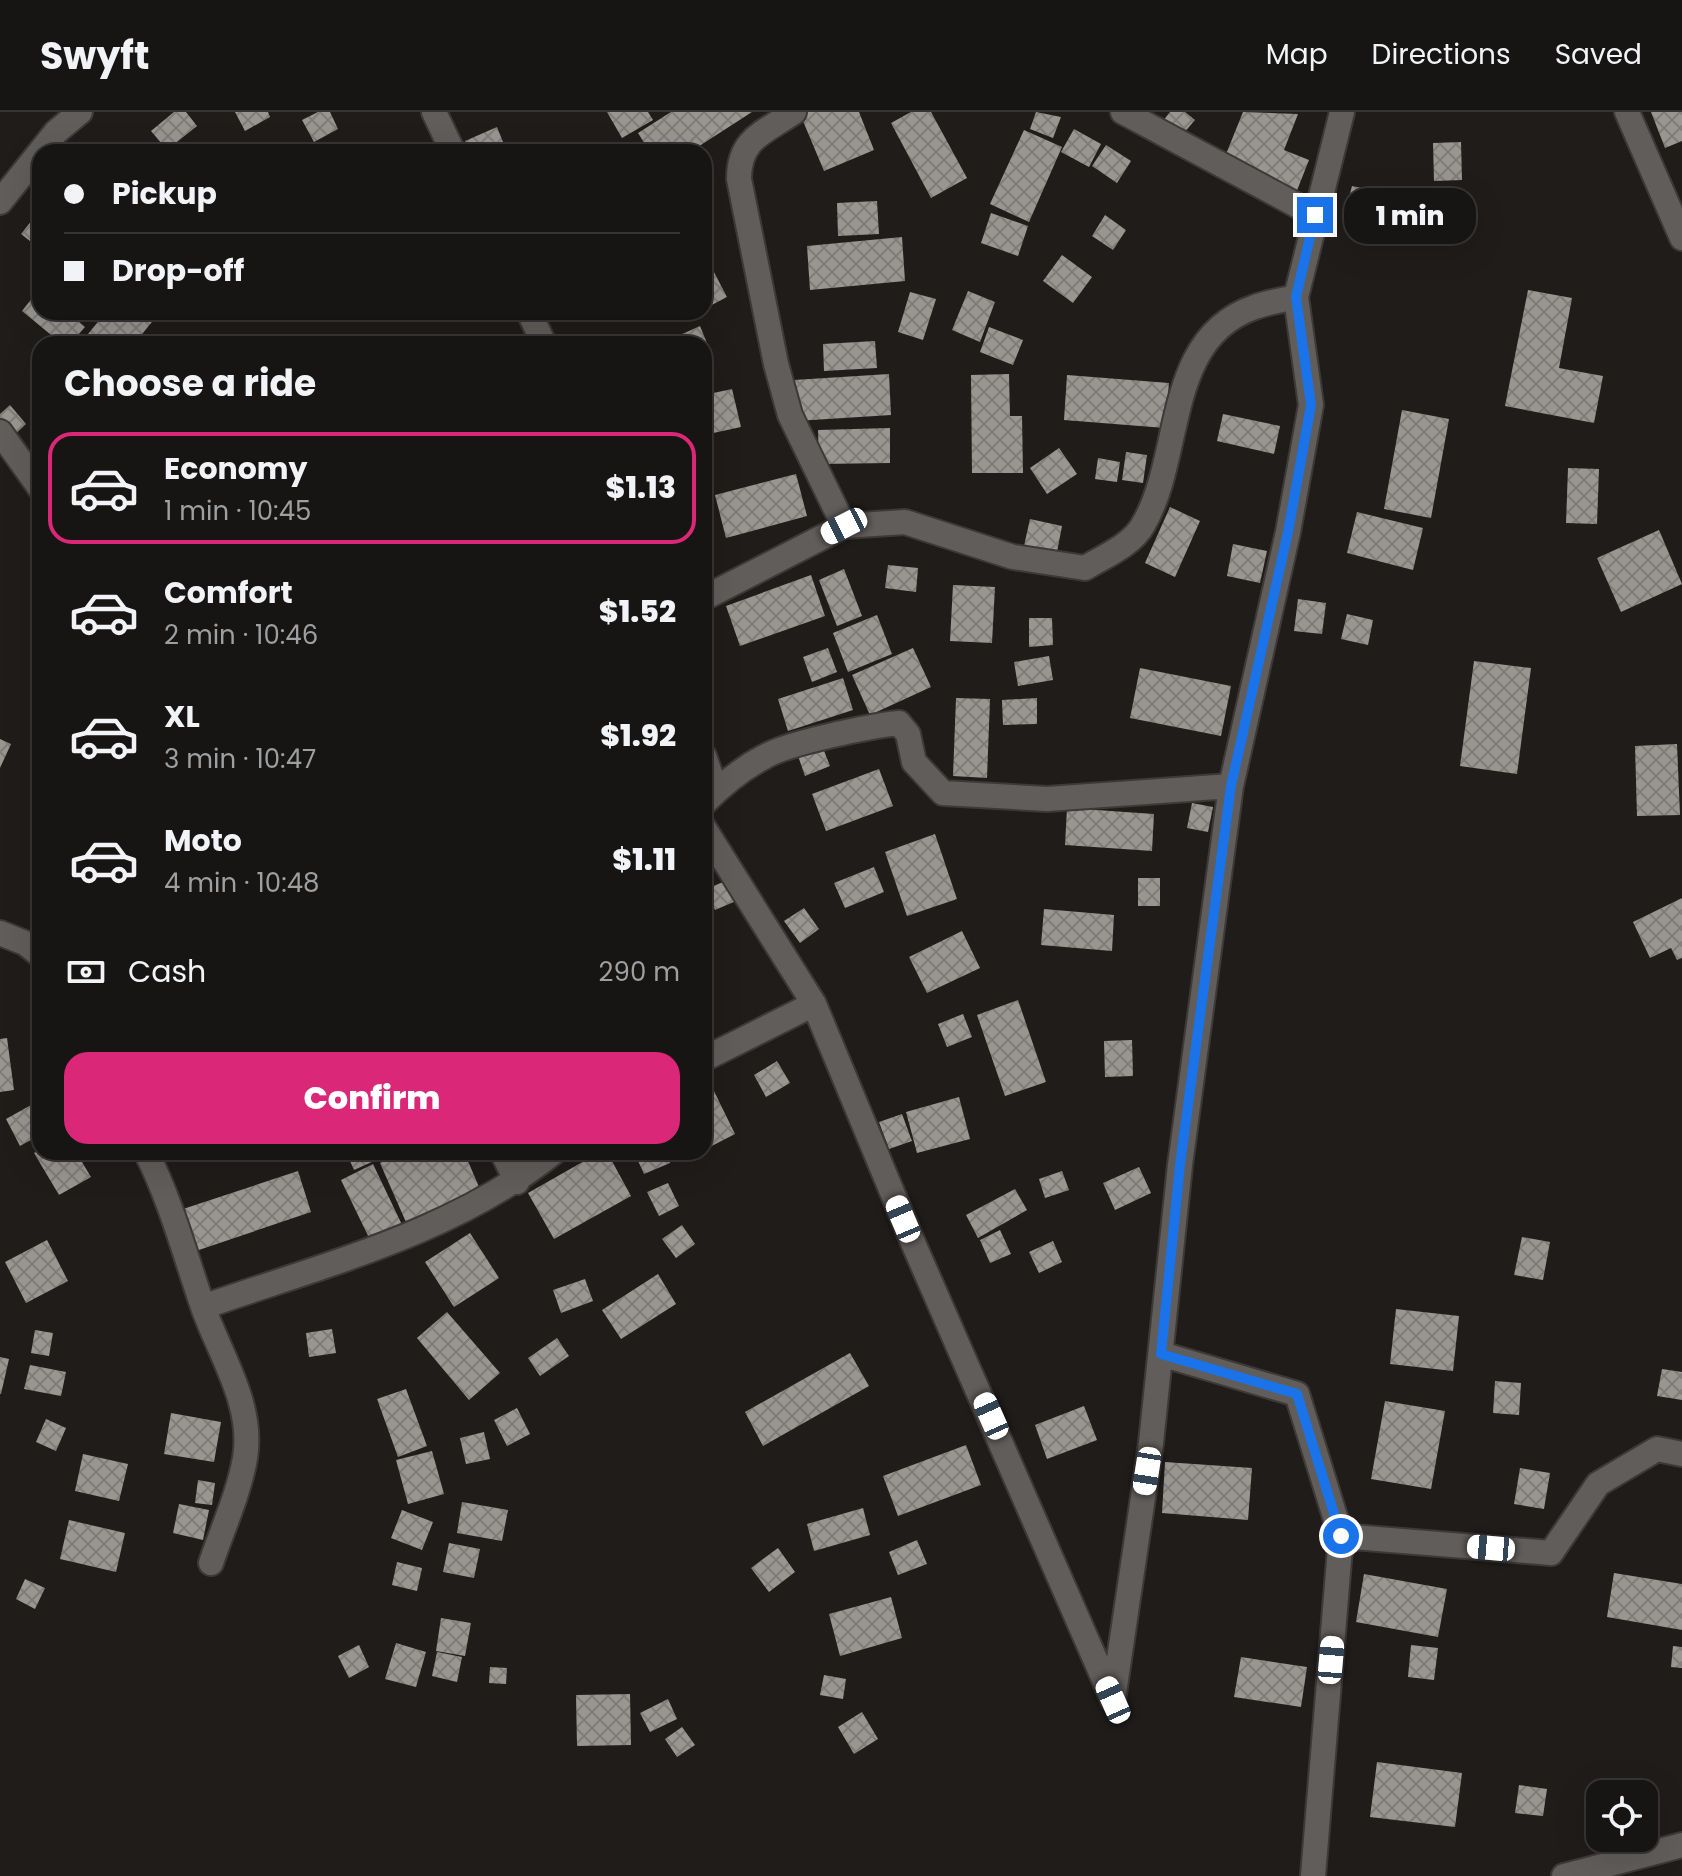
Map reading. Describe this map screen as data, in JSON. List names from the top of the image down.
{
  "page": {
    "header": "Swyft",
    "nav": ["Map", "Directions", "Saved"],
    "banner": ["Pickup", "Drop-off"],
    "bubble": "1 min",
    "heading": "Choose a ride",
    "list": [
      {
        "name": "Economy",
        "note": "1 min · 10:45",
        "value": "$1.13"
      },
      {
        "name": "Comfort",
        "note": "2 min · 10:46",
        "value": "$1.52"
      },
      {
        "name": "XL",
        "note": "3 min · 10:47",
        "value": "$1.92"
      },
      {
        "name": "Moto",
        "note": "4 min · 10:48",
        "value": "$1.11"
      }
    ],
    "pay": ["Cash", "290 m"],
    "buttons": "Confirm"
  }
}
